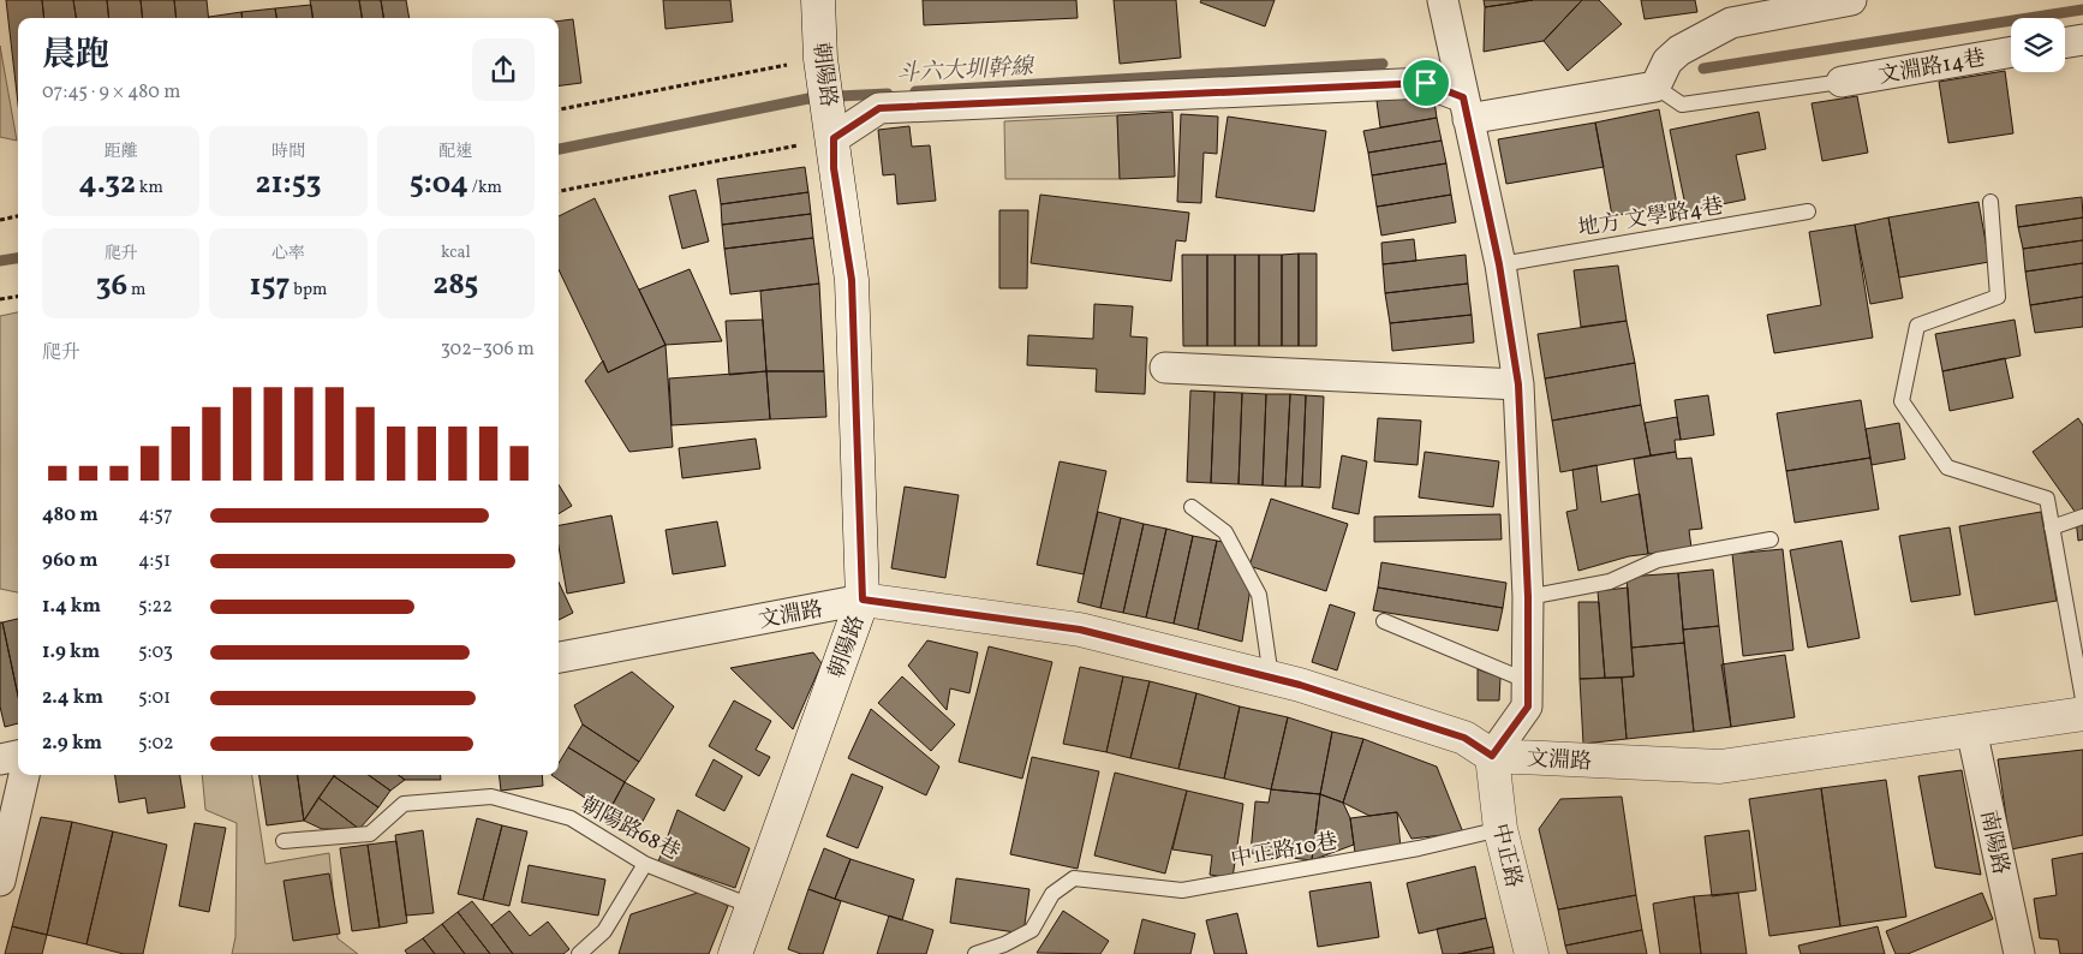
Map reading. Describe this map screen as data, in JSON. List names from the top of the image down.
{
  "streets": {
    "street": [
      "文淵路14巷",
      "朝陽路",
      "文淵路",
      "南陽路",
      "中正路"
    ],
    "lane": ["地方 文學路4巷", "朝陽路68巷", "中正路10巷"]
  },
  "crossings": [
    ["朝陽路", "文淵路"],
    ["朝陽路", "朝陽路68巷"],
    ["文淵路", "南陽路"],
    ["文淵路", "中正路"],
    ["中正路10巷", "中正路"]
  ],
  "water": ["斗六大圳幹線"],
  "page": {
    "heading": ["晨跑", "07:45 · 9 × 480 m"],
    "stats": [
      ["距離", "4.32 km"],
      ["時間", "21:53"],
      ["配速", "5:04 /km"],
      ["爬升", "36 m"],
      ["心率", "157 bpm"],
      ["kcal", "285"]
    ],
    "chart": ["爬升", "302–306 m"],
    "list": [
      {
        "name": "480 m",
        "note": "4:57"
      },
      {
        "name": "960 m",
        "note": "4:51"
      },
      {
        "name": "1.4 km",
        "note": "5:22"
      },
      {
        "name": "1.9 km",
        "note": "5:03"
      },
      {
        "name": "2.4 km",
        "note": "5:01"
      },
      {
        "name": "2.9 km",
        "note": "5:02"
      }
    ]
  }
}
